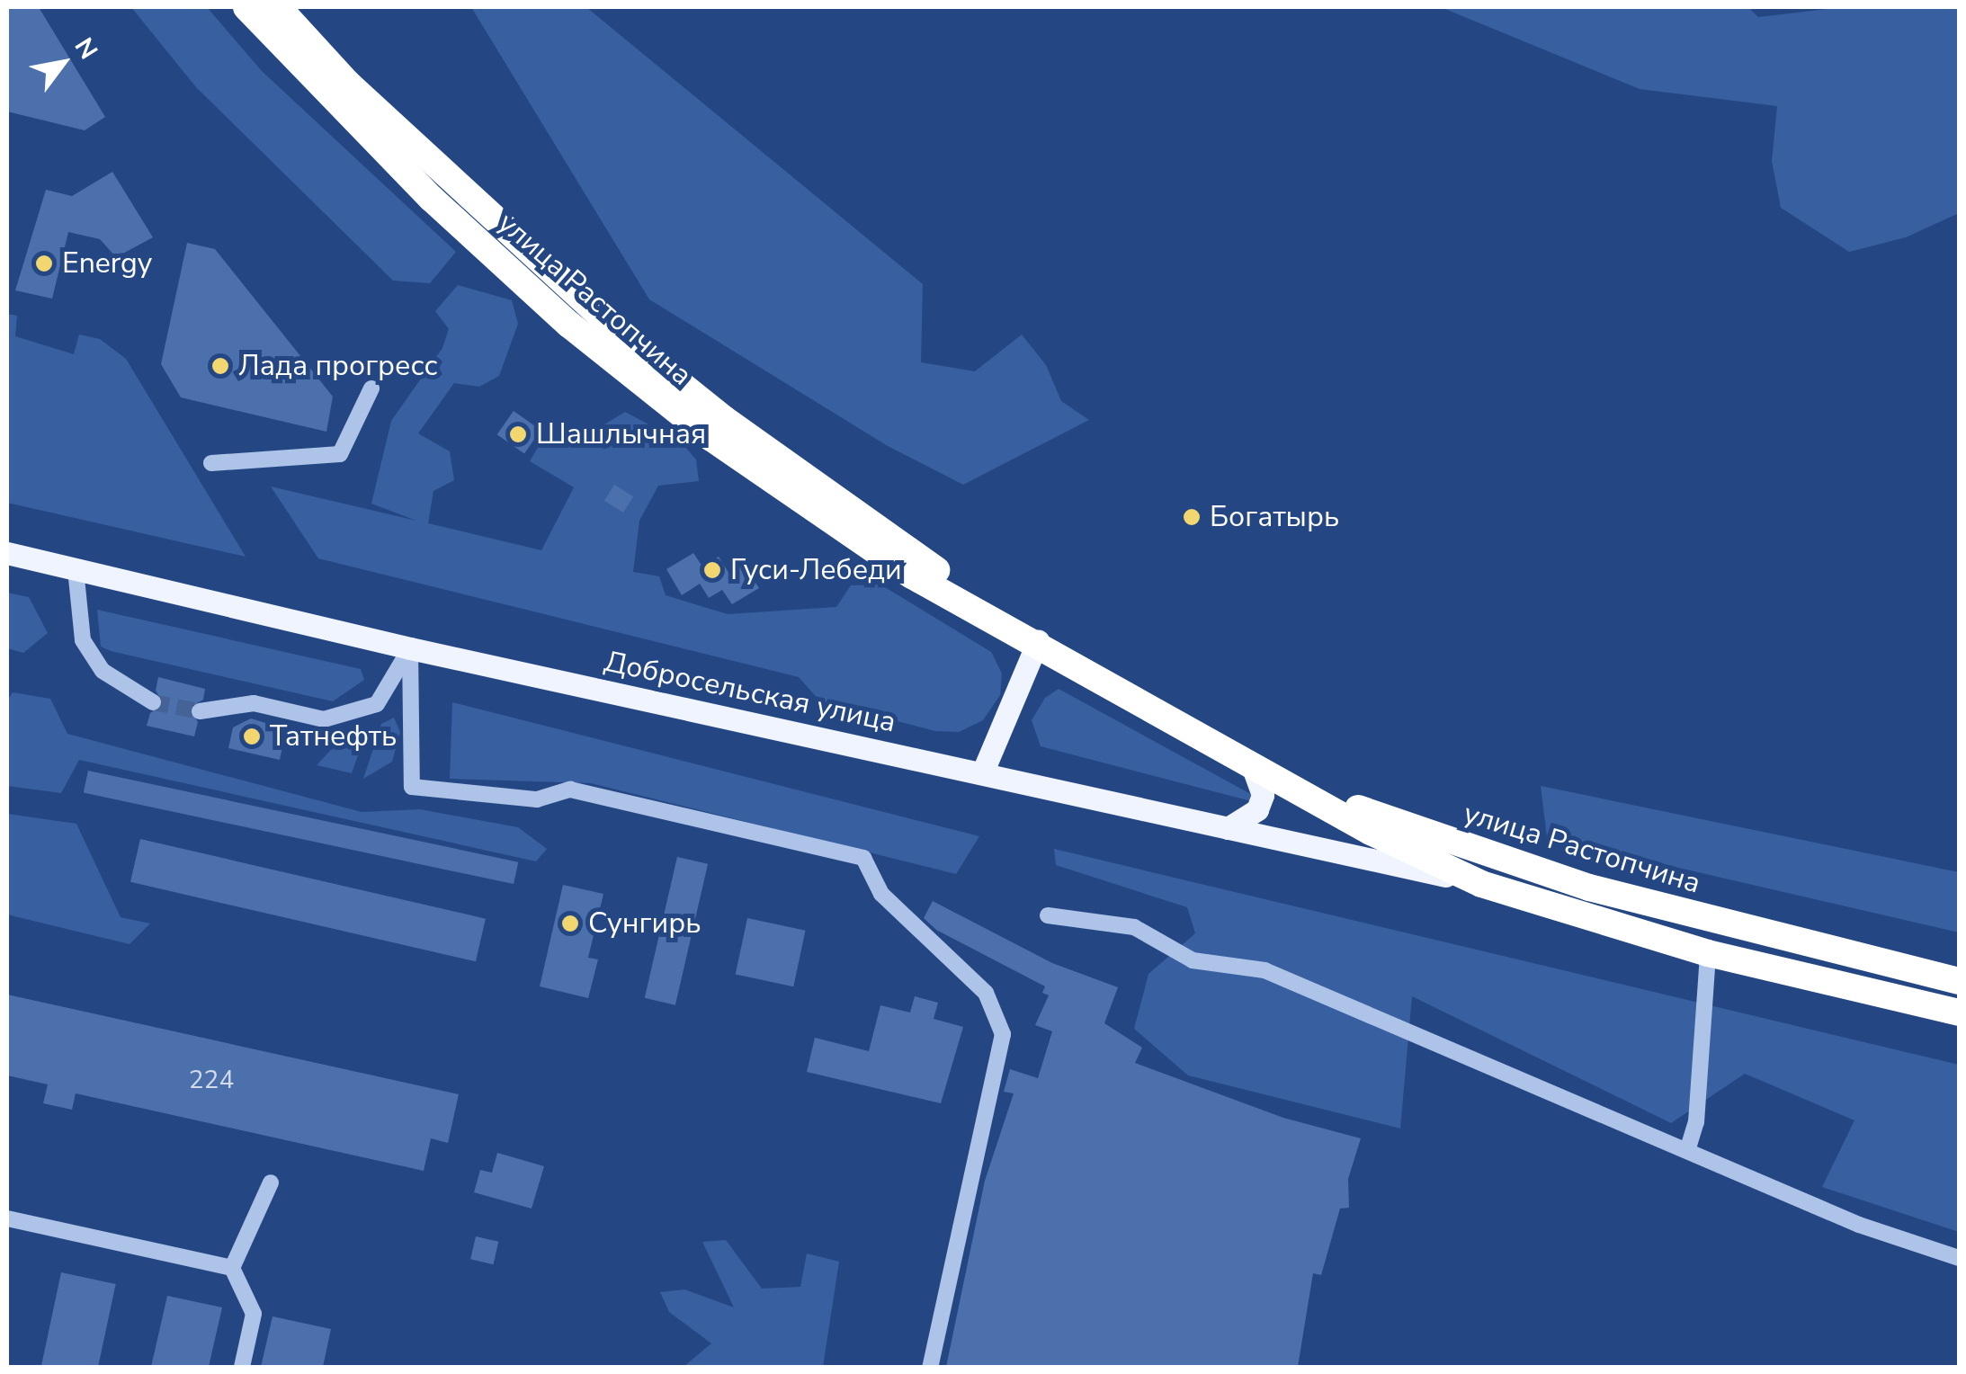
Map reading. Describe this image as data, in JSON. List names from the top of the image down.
{
  "streets": {
    "highway": ["улица Растопчина"],
    "main road": ["Добросельская улица"]
  },
  "crossings": [
    ["улица Растопчина", "Добросельская улица"]
  ],
  "places": [
    "Energy",
    "Лада прогресс",
    "Шашлычная",
    "Богатырь",
    "Гуси-Лебеди",
    "Татнефть",
    "Сунгирь"
  ],
  "house_numbers": ["224"],
  "north": "top right"
}
